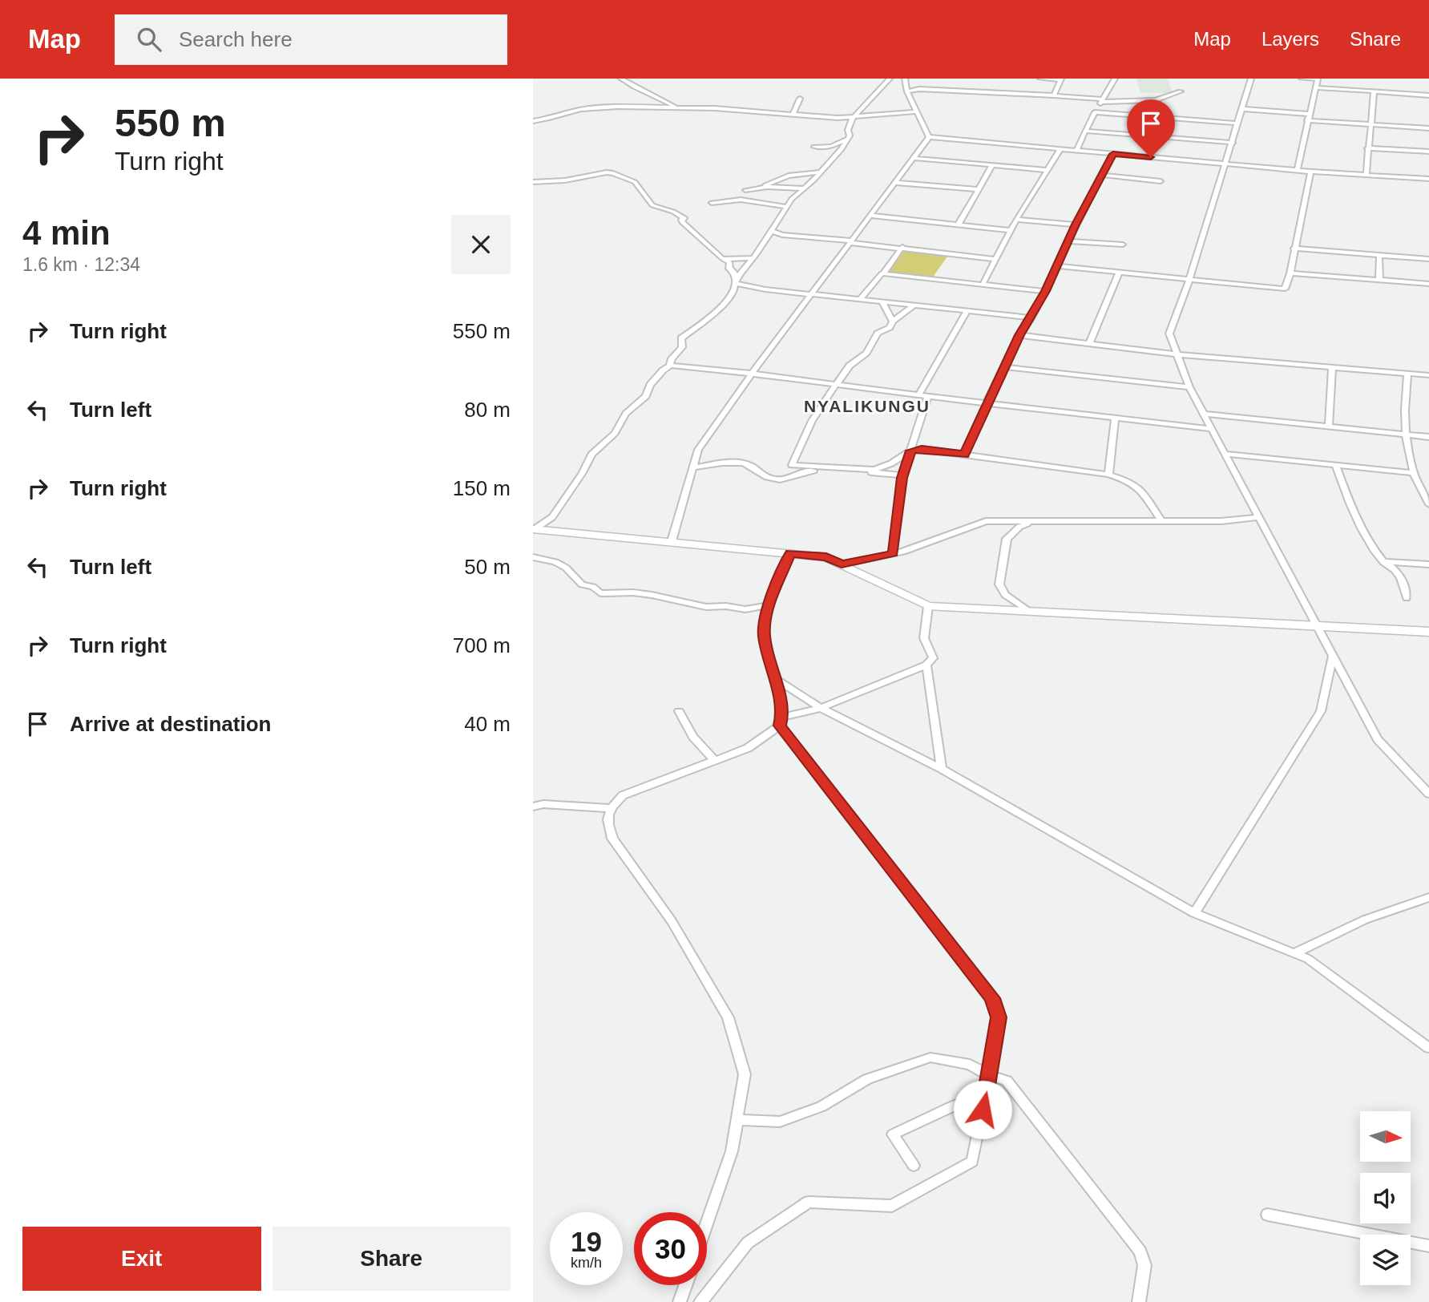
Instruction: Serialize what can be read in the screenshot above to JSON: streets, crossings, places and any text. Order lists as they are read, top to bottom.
{
  "districts": ["NYALIKUNGU"],
  "north": "right",
  "page": {
    "header": "Map",
    "search": "Search here",
    "nav": ["Map", "Layers", "Share"],
    "turn": ["550 m", "Turn right"],
    "heading": ["4 min", "1.6 km · 12:34"],
    "list": [
      {
        "name": "Turn right",
        "value": "550 m"
      },
      {
        "name": "Turn left",
        "value": "80 m"
      },
      {
        "name": "Turn right",
        "value": "150 m"
      },
      {
        "name": "Turn left",
        "value": "50 m"
      },
      {
        "name": "Turn right",
        "value": "700 m"
      },
      {
        "name": "Arrive at destination",
        "value": "40 m"
      }
    ],
    "speed": "19 km/h",
    "limit": "30",
    "buttons": ["Exit", "Share"]
  }
}
